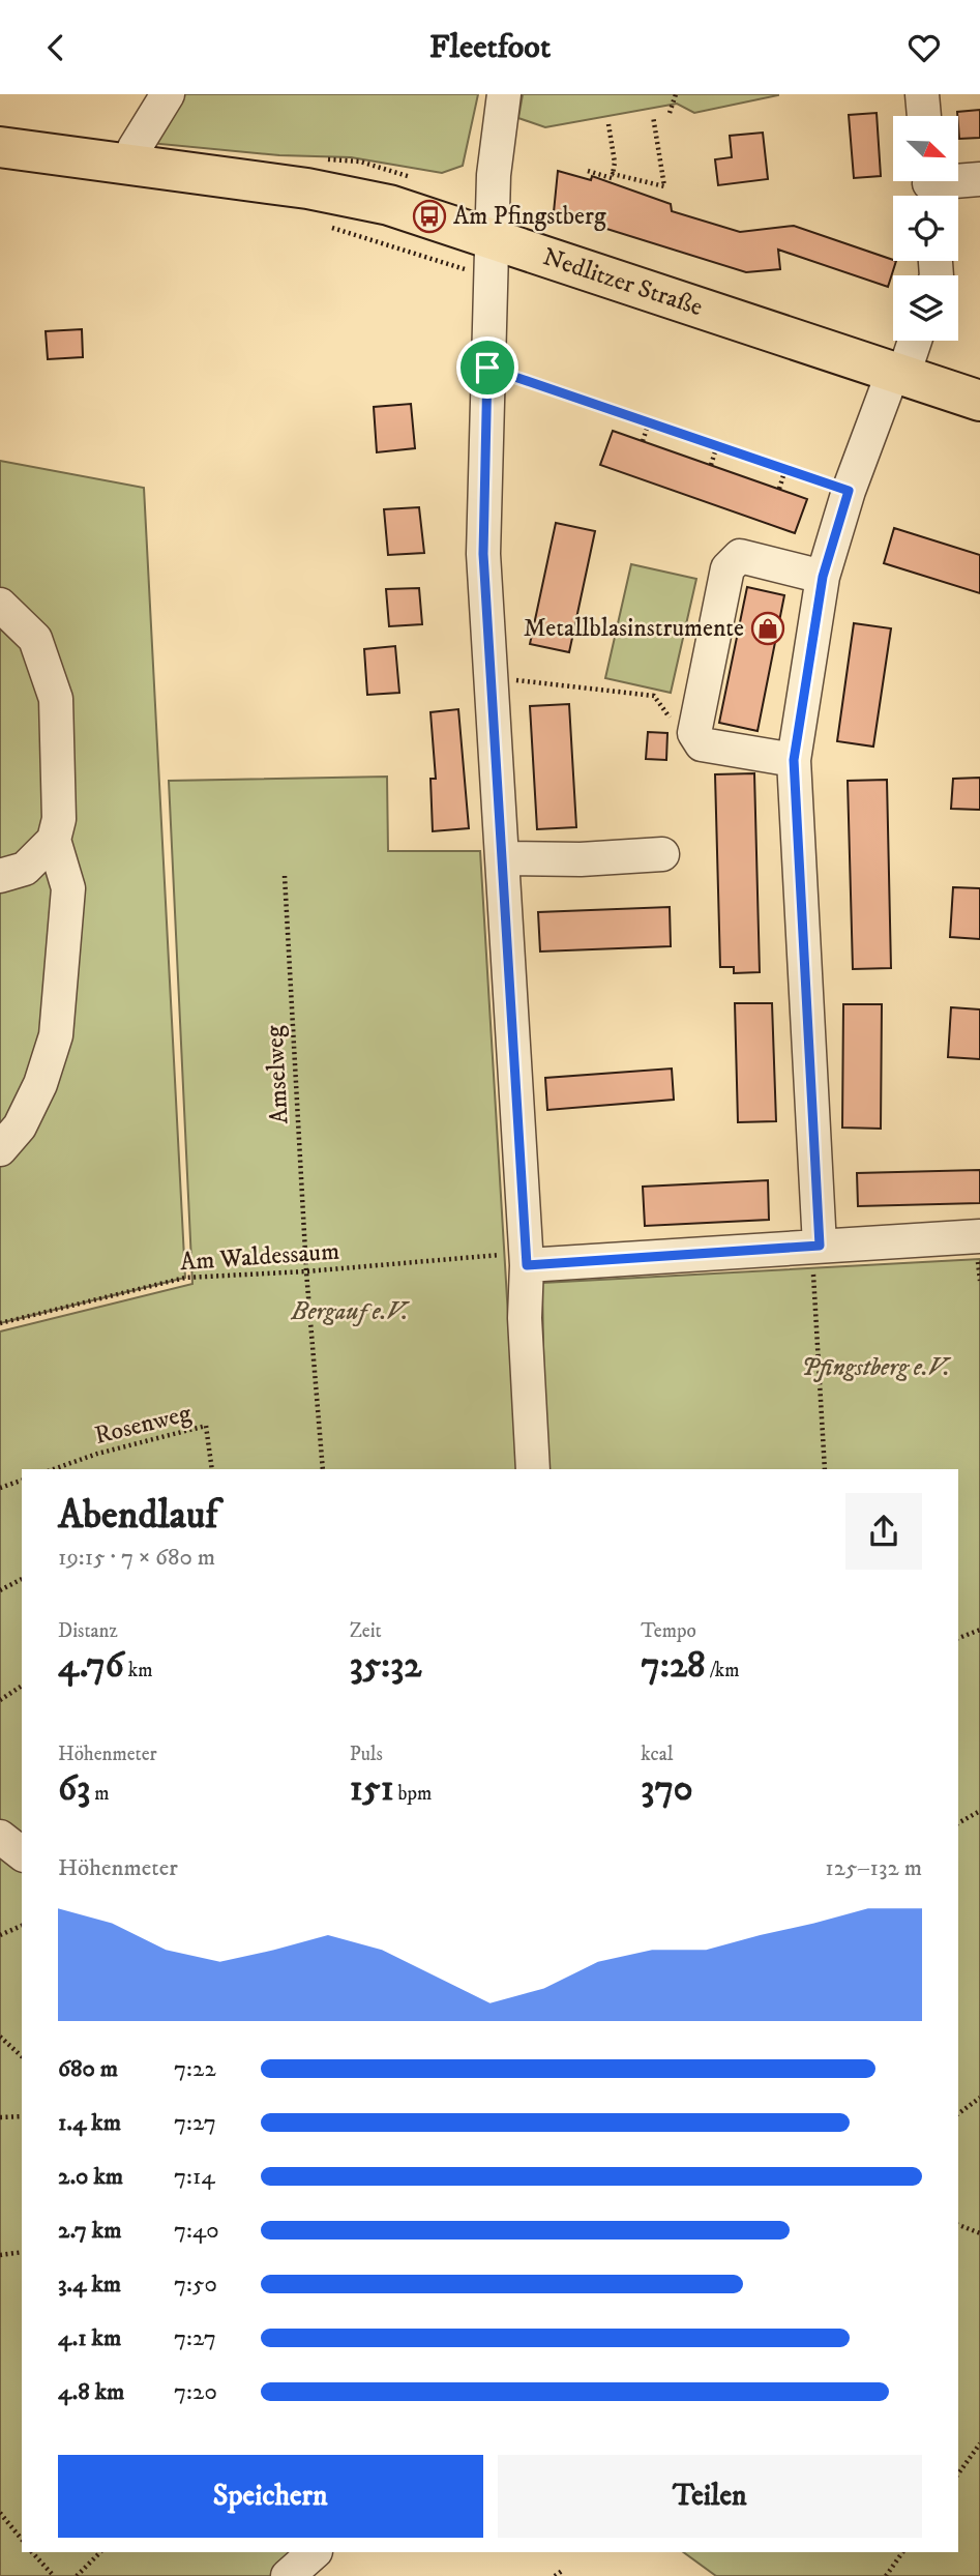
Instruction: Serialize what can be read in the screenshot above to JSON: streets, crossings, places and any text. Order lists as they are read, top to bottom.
{
  "streets": {
    "main road": ["Nedlitzer Straße"],
    "path": ["Amselweg", "Am Waldessaum", "Rosenweg"]
  },
  "crossings": [
    ["Amselweg", "Am Waldessaum"]
  ],
  "parks": ["Bergauf e.V.", "Pfingstberg e.V."],
  "places": {
    "bus stop": ["Am Pfingstberg"],
    "shop": ["Metallblasinstrumente"]
  },
  "north": "bottom right",
  "page": {
    "header": "Fleetfoot",
    "heading": ["Abendlauf", "19:15 · 7 × 680 m"],
    "stats": [
      ["Distanz", "4.76 km"],
      ["Zeit", "35:32"],
      ["Tempo", "7:28 /km"],
      ["Höhenmeter", "63 m"],
      ["Puls", "151 bpm"],
      ["kcal", "370"]
    ],
    "chart": ["Höhenmeter", "125–132 m"],
    "list": [
      {
        "name": "680 m",
        "note": "7:22"
      },
      {
        "name": "1.4 km",
        "note": "7:27"
      },
      {
        "name": "2.0 km",
        "note": "7:14"
      },
      {
        "name": "2.7 km",
        "note": "7:40"
      },
      {
        "name": "3.4 km",
        "note": "7:50"
      },
      {
        "name": "4.1 km",
        "note": "7:27"
      },
      {
        "name": "4.8 km",
        "note": "7:20"
      }
    ],
    "buttons": ["Speichern", "Teilen"]
  }
}
